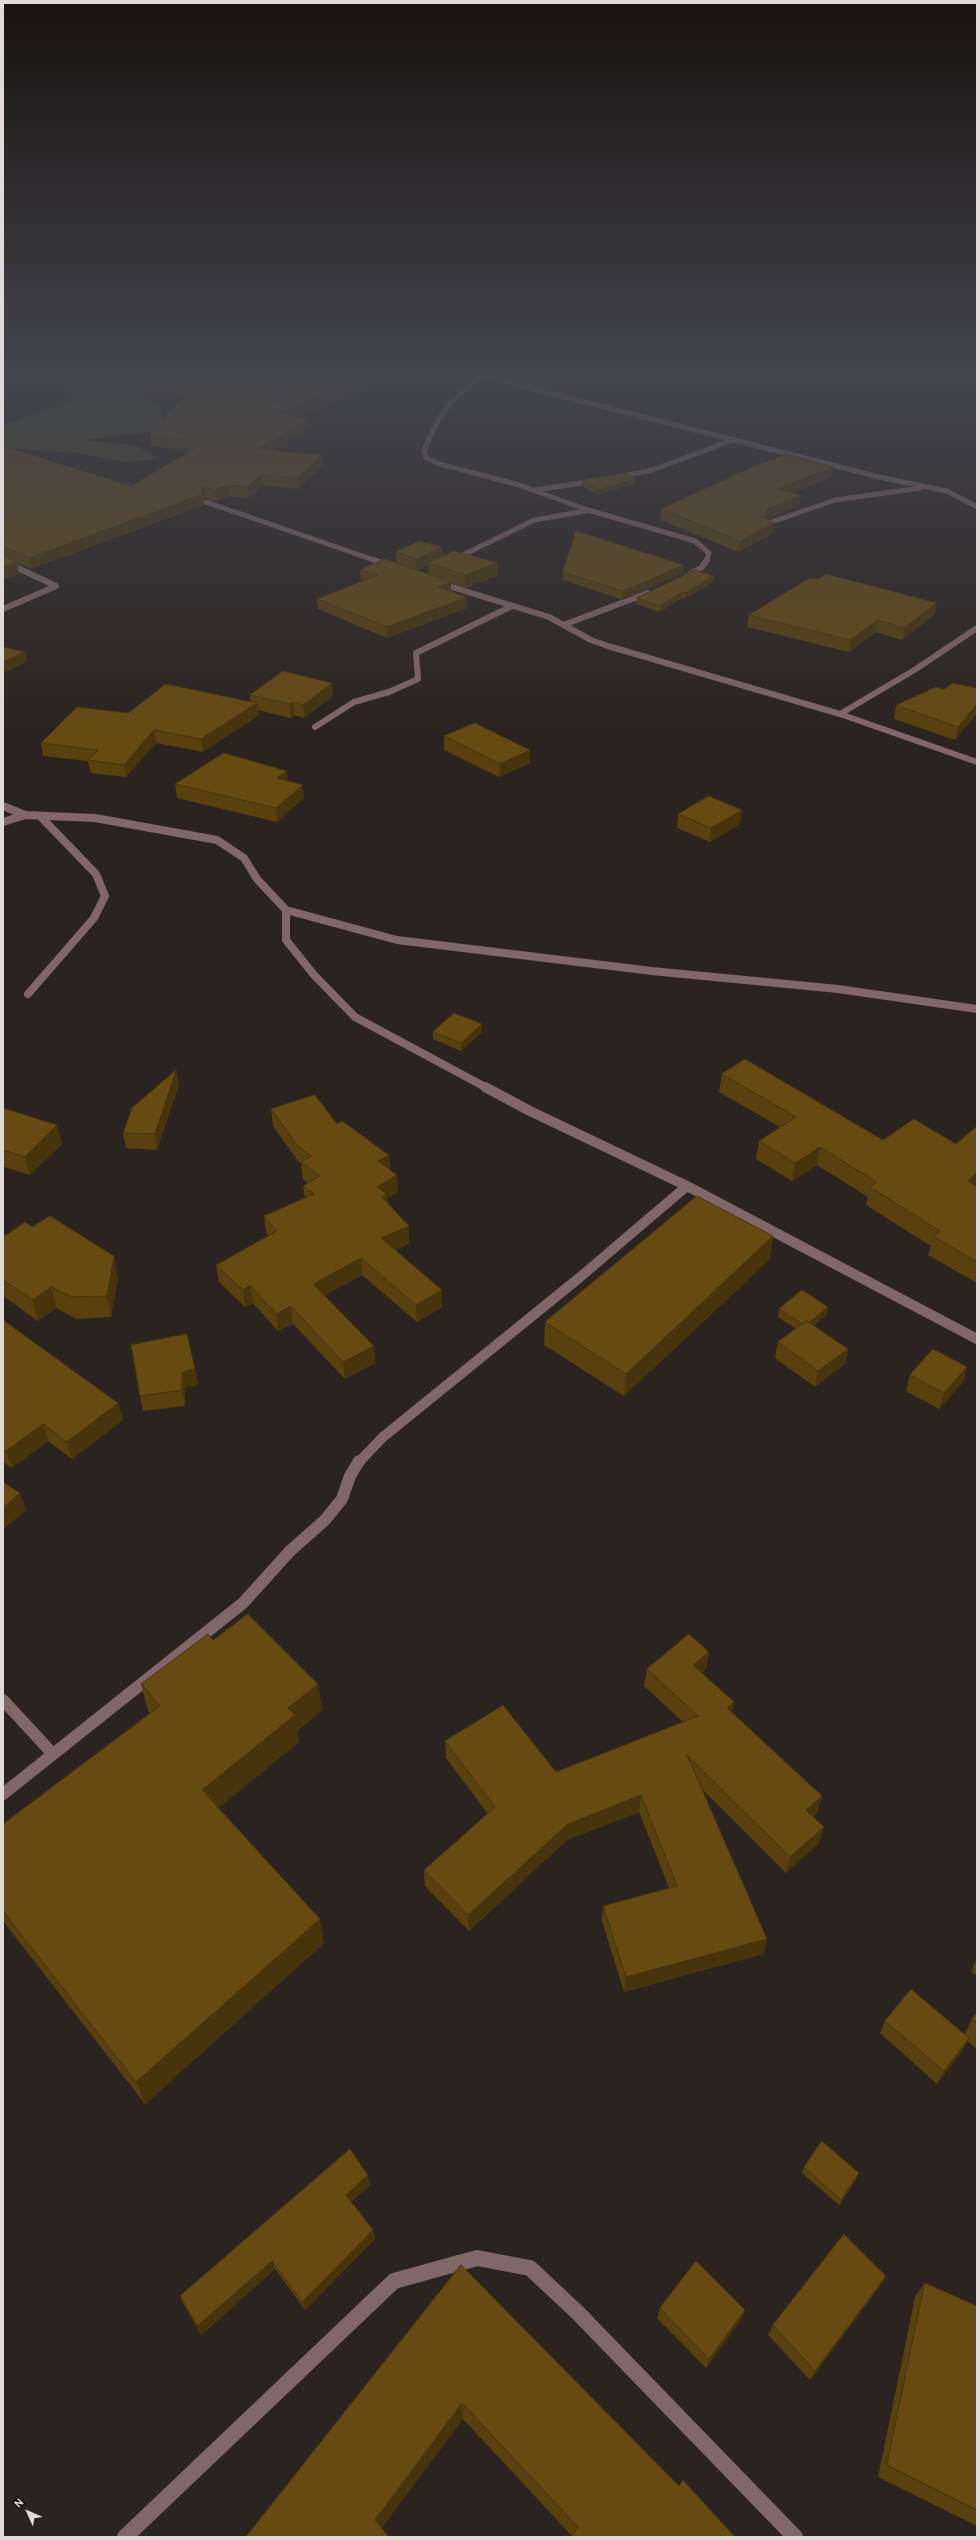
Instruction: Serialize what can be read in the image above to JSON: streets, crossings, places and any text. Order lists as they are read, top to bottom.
{
  "north": "top left"
}
